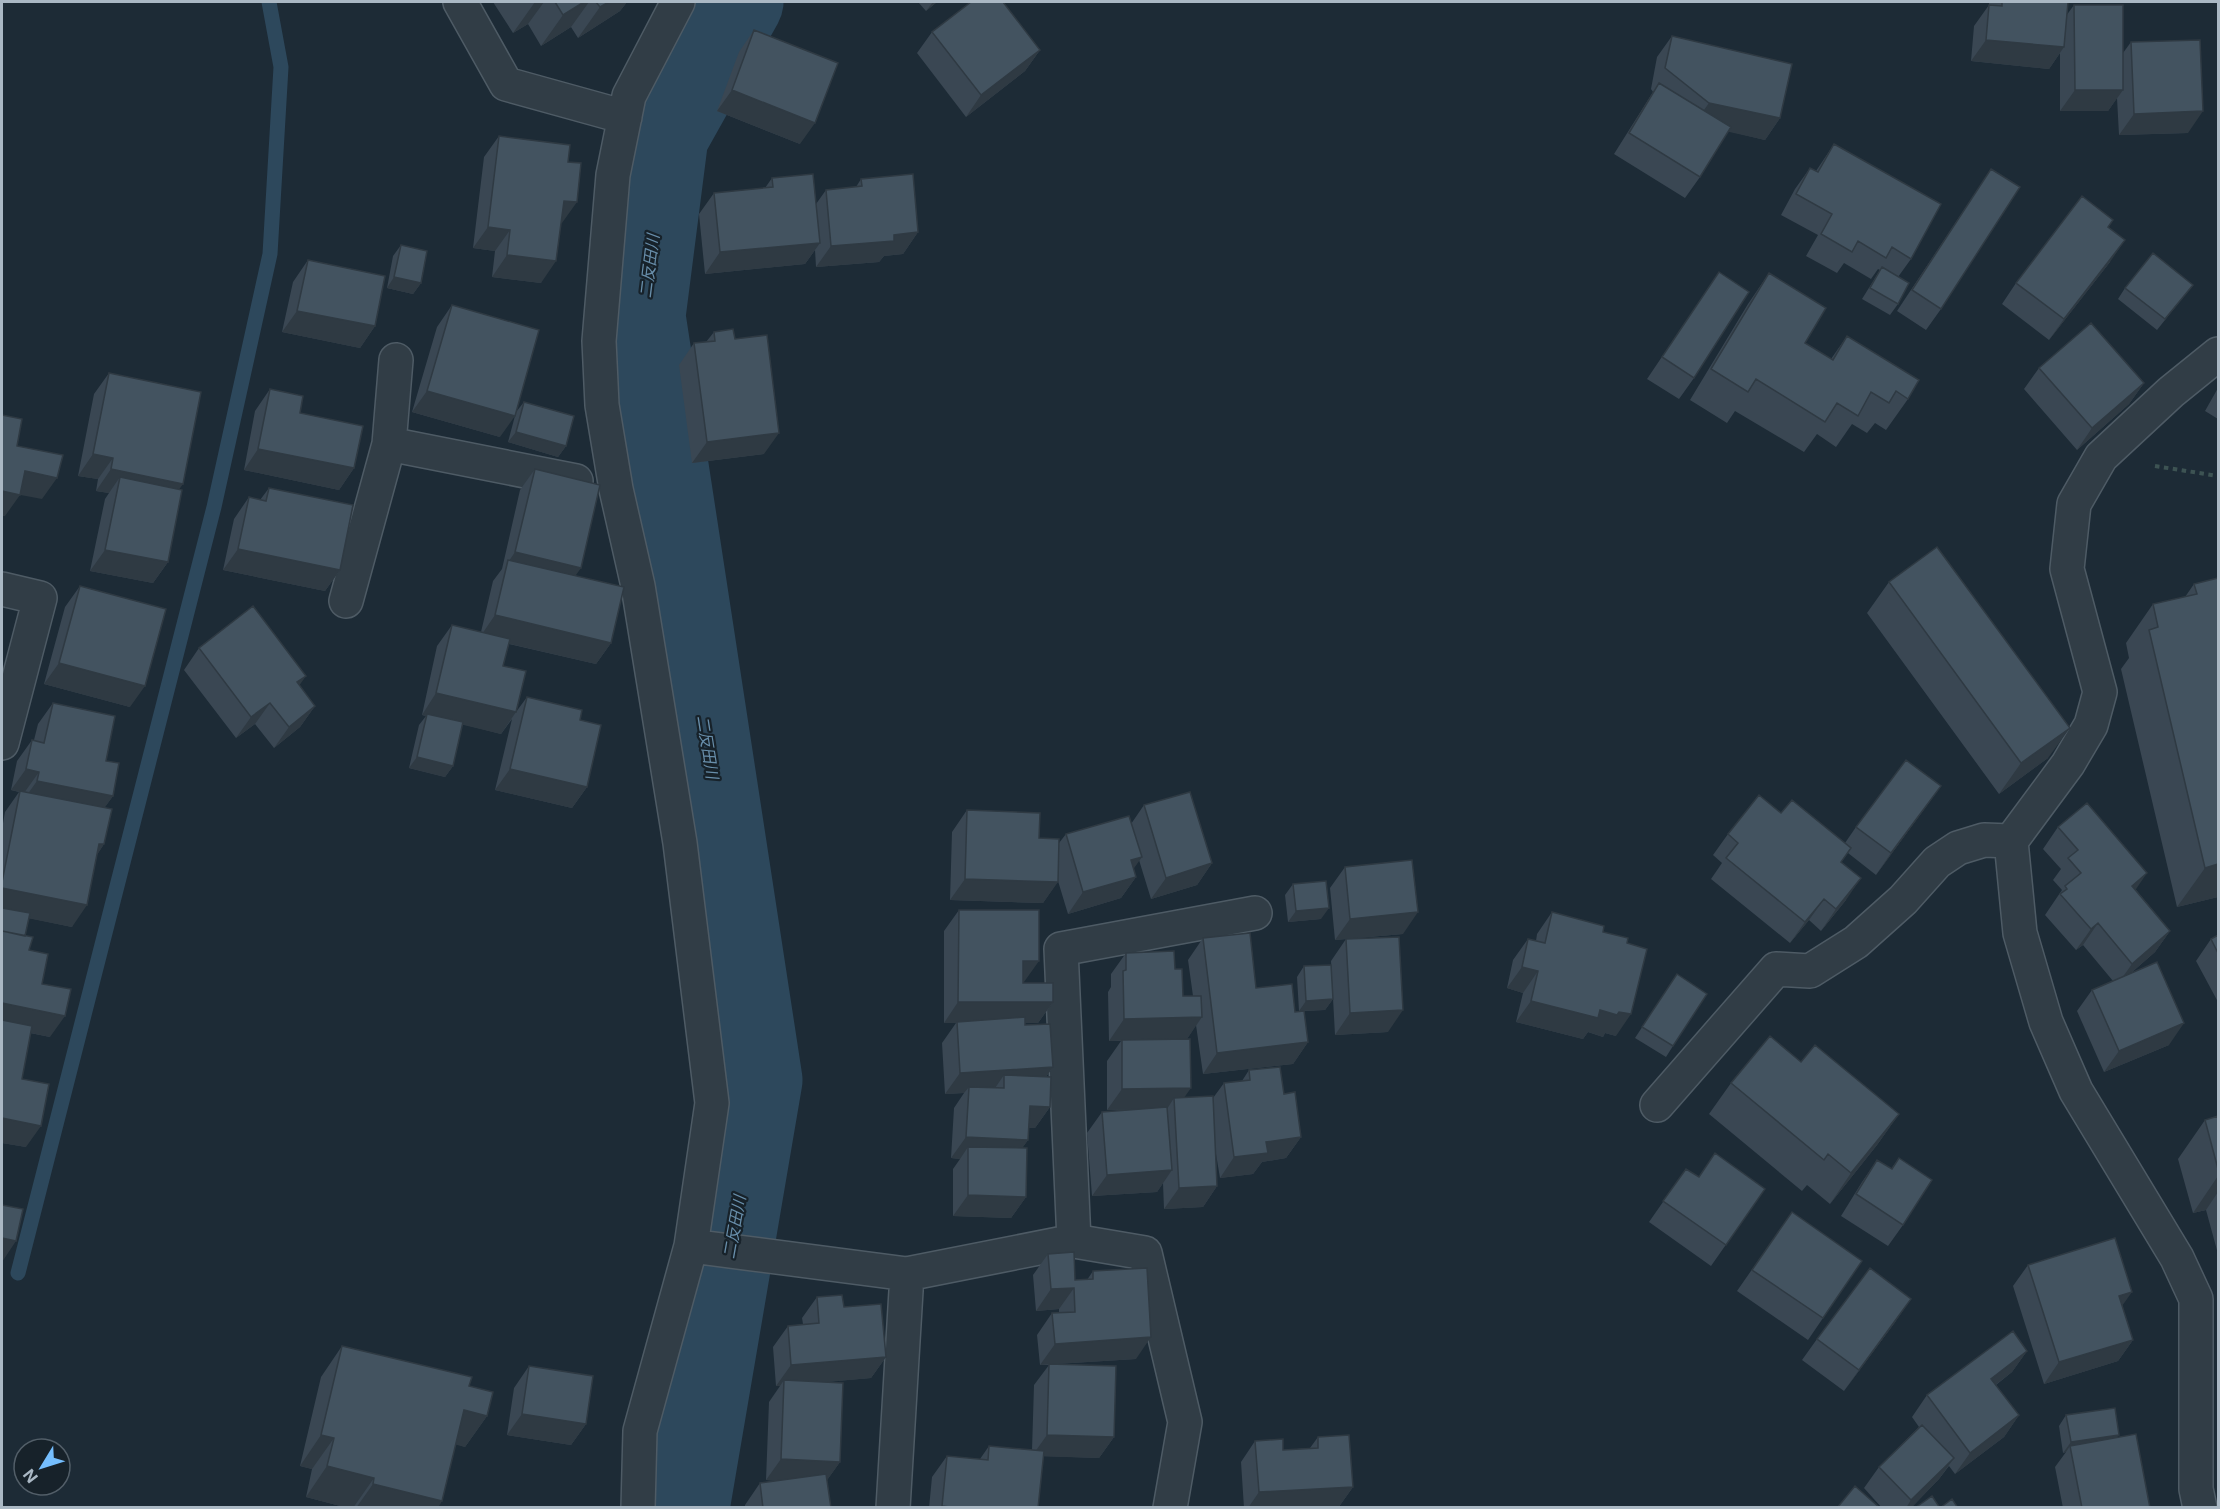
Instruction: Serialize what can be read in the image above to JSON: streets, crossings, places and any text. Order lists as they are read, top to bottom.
{
  "water": ["二反田川"],
  "north": "bottom left"
}
